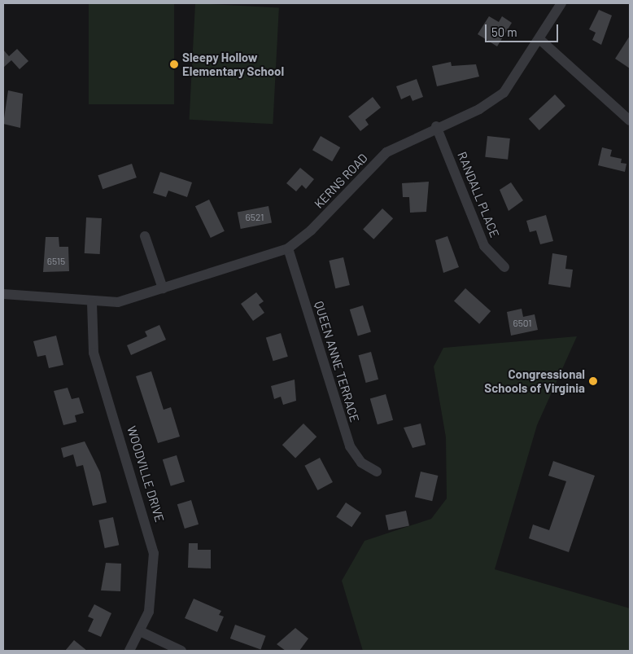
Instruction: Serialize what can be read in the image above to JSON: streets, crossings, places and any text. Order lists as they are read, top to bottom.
{
  "streets": {
    "street": [
      "KERNS ROAD",
      "RANDALL PLACE",
      "QUEEN ANNE TERRACE",
      "WOODVILLE DRIVE"
    ]
  },
  "crossings": [
    ["KERNS ROAD", "RANDALL PLACE"],
    ["KERNS ROAD", "QUEEN ANNE TERRACE"],
    ["KERNS ROAD", "WOODVILLE DRIVE"]
  ],
  "places": ["Sleepy Hollow Elementary School", "Congressional Schools of Virginia"],
  "house_numbers": ["6521", "6515", "6501"],
  "scale_bar": "50 m"
}
